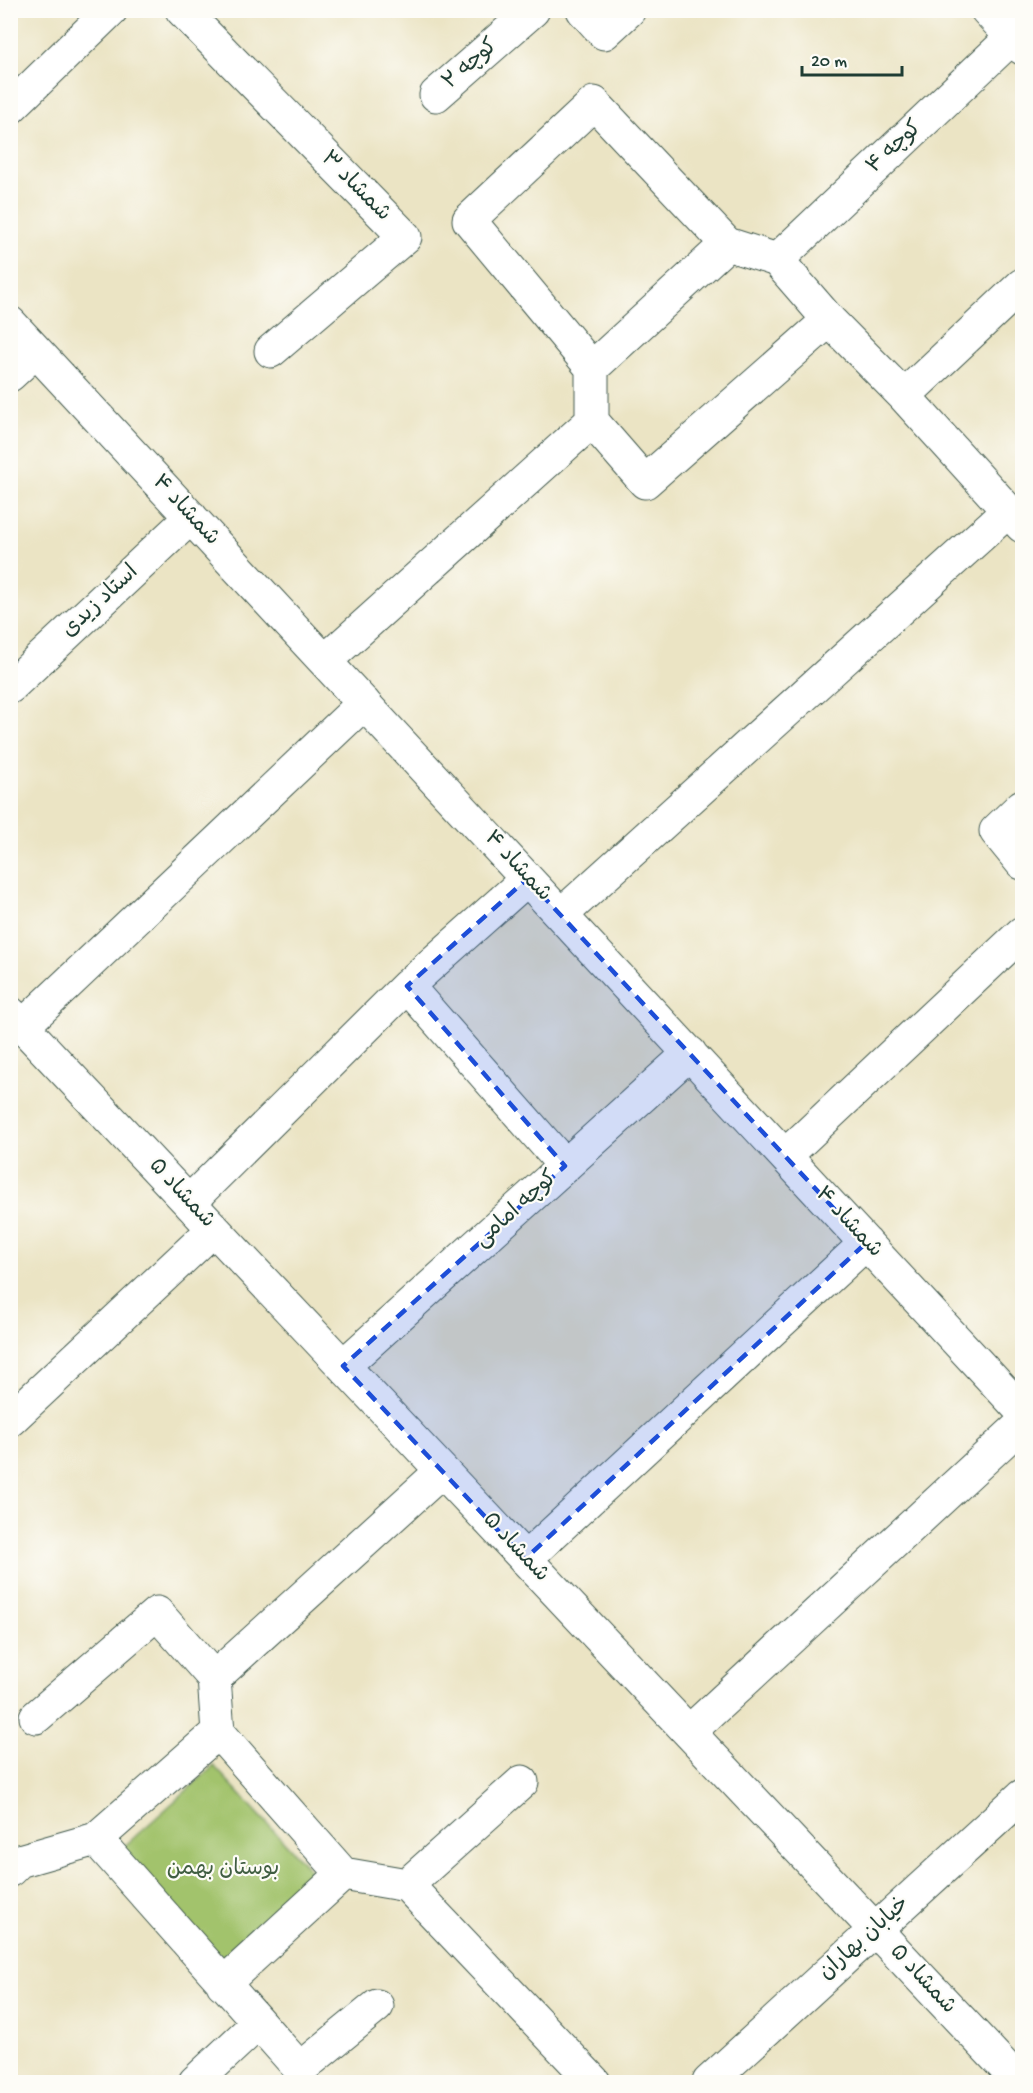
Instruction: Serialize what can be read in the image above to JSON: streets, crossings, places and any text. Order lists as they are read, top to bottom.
{
  "streets": {
    "street": [
      "کوچه ۲",
      "کوچه ۴",
      "شمشاد ۳",
      "شمشاد ۴",
      "استاد زیدی",
      "شمشاد ۵",
      "کوچه امامی",
      "خیابان بهاران"
    ]
  },
  "crossings": [
    ["شمشاد ۴", "استاد زیدی"],
    ["شمشاد ۴", "کوچه امامی"],
    ["شمشاد ۵", "کوچه امامی"],
    ["شمشاد ۵", "خیابان بهاران"]
  ],
  "parks": ["بوستان بهمن"],
  "scale_bar": "20 m"
}
